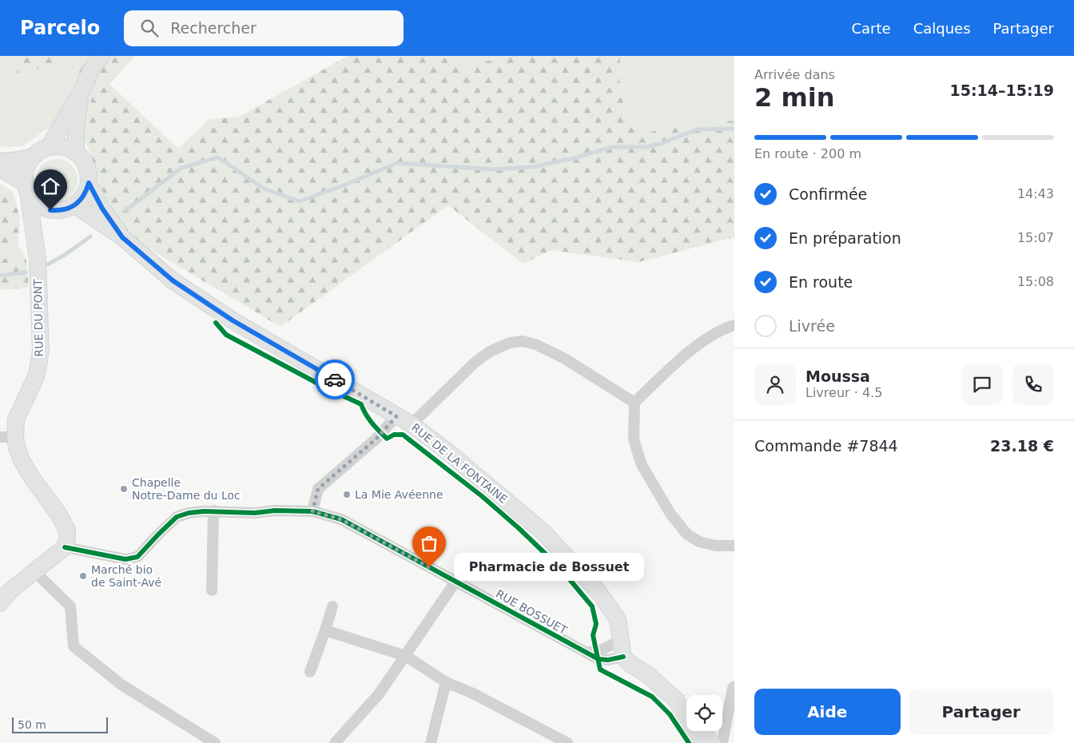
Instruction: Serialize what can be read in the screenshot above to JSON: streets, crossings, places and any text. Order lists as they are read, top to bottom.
{
  "streets": {
    "main road": ["RUE DU PONT", "RUE DE LA FONTAINE"],
    "street": ["RUE BOSSUET"]
  },
  "crossings": [
    ["RUE DU PONT", "RUE DE LA FONTAINE"],
    ["RUE DU PONT", "RUE BOSSUET"],
    ["RUE DE LA FONTAINE", "RUE BOSSUET"]
  ],
  "places": [
    "Chapelle Notre-Dame du Loc",
    "La Mie Avéenne",
    "Pharmacie de Bossuet",
    "Marché bio de Saint-Avé"
  ],
  "scale_bar": "50 m",
  "page": {
    "header": "Parcelo",
    "search": "Rechercher",
    "nav": ["Carte", "Calques", "Partager"],
    "heading": ["2 min", "Arrivée dans", "15:14–15:19"],
    "panel": [
      "Moussa",
      "Livreur · 4.5",
      "Commande #7844",
      "23.18 €"
    ],
    "bar": "En route · 200 m",
    "list": [
      ["Confirmée", "14:43"],
      ["En préparation", "15:07"],
      ["En route", "15:08"],
      "Livrée"
    ],
    "bubble": "Pharmacie de Bossuet",
    "buttons": ["Aide", "Partager"],
    "scale": "50 m"
  }
}
